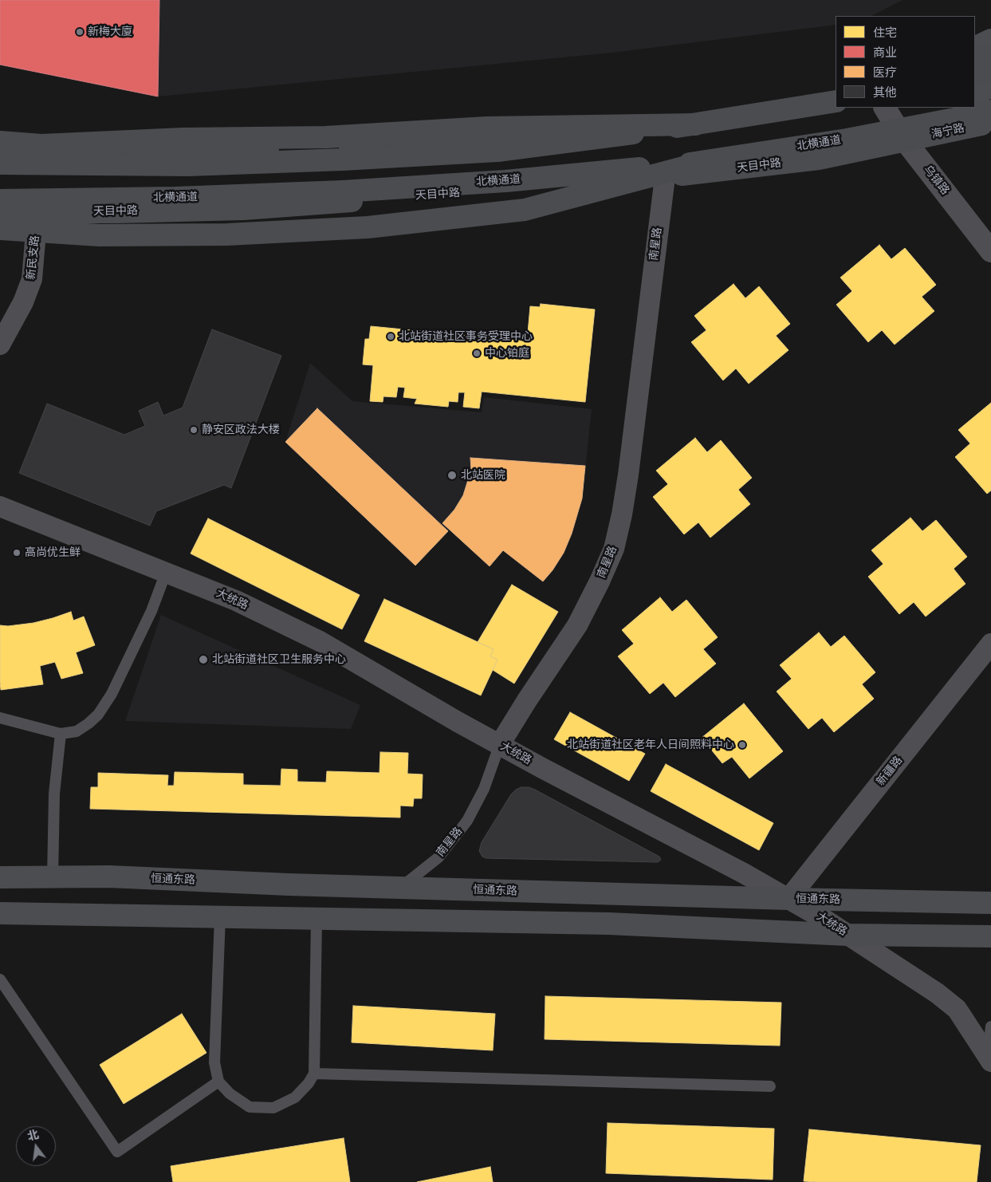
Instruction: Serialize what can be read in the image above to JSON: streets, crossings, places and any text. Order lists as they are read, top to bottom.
{
  "streets": {
    "main road": [
      "海宁路",
      "北横通道",
      "天目中路",
      "恒通东路"
    ],
    "street": [
      "乌镇路",
      "南星路",
      "新民支路",
      "大统路",
      "新疆路"
    ]
  },
  "crossings": [
    ["海宁路", "天目中路"],
    ["海宁路", "乌镇路"],
    ["天目中路", "乌镇路"],
    ["天目中路", "南星路"],
    ["天目中路", "新民支路"],
    ["南星路", "大统路"],
    ["南星路", "恒通东路"],
    ["大统路", "新疆路"],
    ["大统路", "恒通东路"],
    ["新疆路", "恒通东路"]
  ],
  "places": [
    "新梅大廈",
    "北站街道社区事务受理中心",
    "中心铂庭",
    "静安区政法大楼",
    "北站医院",
    "高尚优生鲜",
    "北站街道社区卫生服务中心",
    "北站街道社区老年人日间照料中心"
  ],
  "legend": [
    "住宅",
    "商业",
    "医疗",
    "其他"
  ],
  "north": "top"
}
